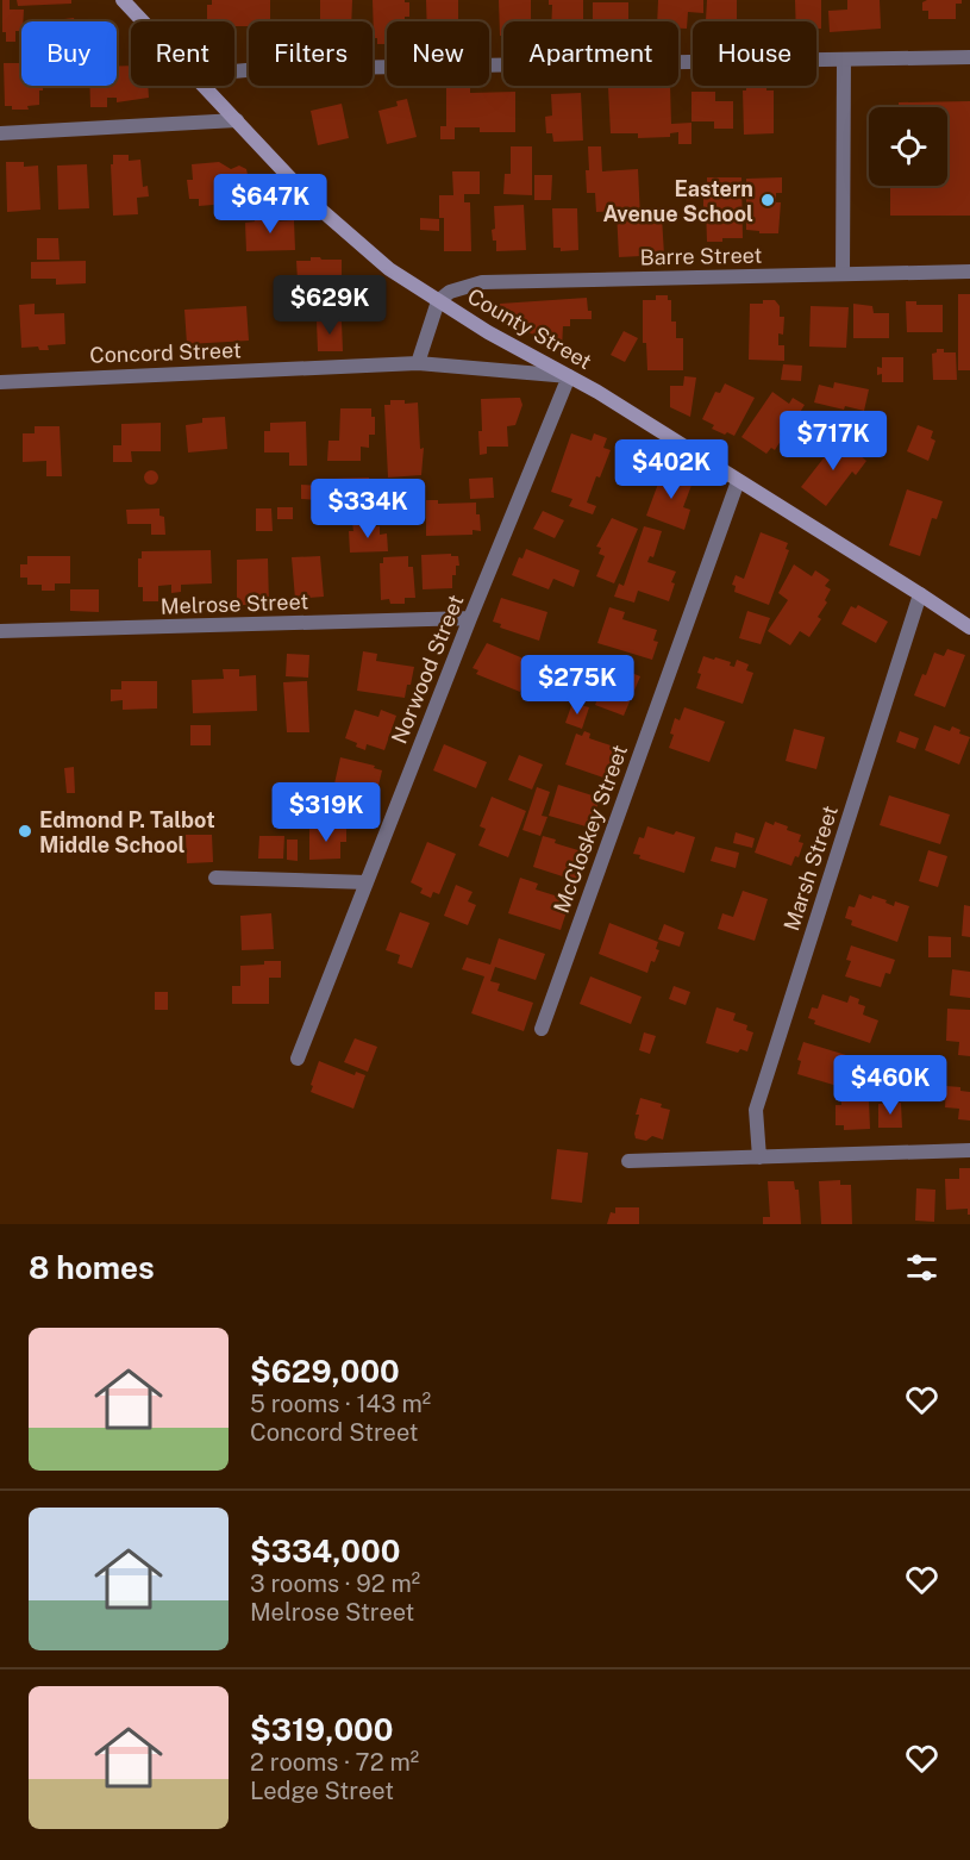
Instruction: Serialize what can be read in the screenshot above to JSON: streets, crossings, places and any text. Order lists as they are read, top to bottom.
{
  "streets": {
    "street": [
      "Barre Street",
      "County Street",
      "Concord Street",
      "Melrose Street",
      "Norwood Street",
      "McCloskey Street",
      "Marsh Street"
    ]
  },
  "crossings": [
    ["Barre Street", "County Street"],
    ["County Street", "Concord Street"],
    ["County Street", "Norwood Street"],
    ["County Street", "McCloskey Street"],
    ["County Street", "Marsh Street"],
    ["Concord Street", "Norwood Street"],
    ["Melrose Street", "Norwood Street"]
  ],
  "places": ["Eastern Avenue School", "Edmond P. Talbot Middle School"],
  "page": {
    "chip": [
      "Buy",
      "Rent",
      "Filters",
      "New",
      "Apartment",
      "House"
    ],
    "price": [
      "$647K",
      "$629K",
      "$717K",
      "$402K",
      "$334K",
      "$275K",
      "$319K",
      "$460K"
    ],
    "heading": "8 homes",
    "list": [
      {
        "name": "$629,000",
        "note": "5 rooms · 143 m² · Concord Street"
      },
      {
        "name": "$334,000",
        "note": "3 rooms · 92 m² · Melrose Street"
      },
      {
        "name": "$319,000",
        "note": "2 rooms · 72 m² · Ledge Street"
      }
    ]
  }
}
